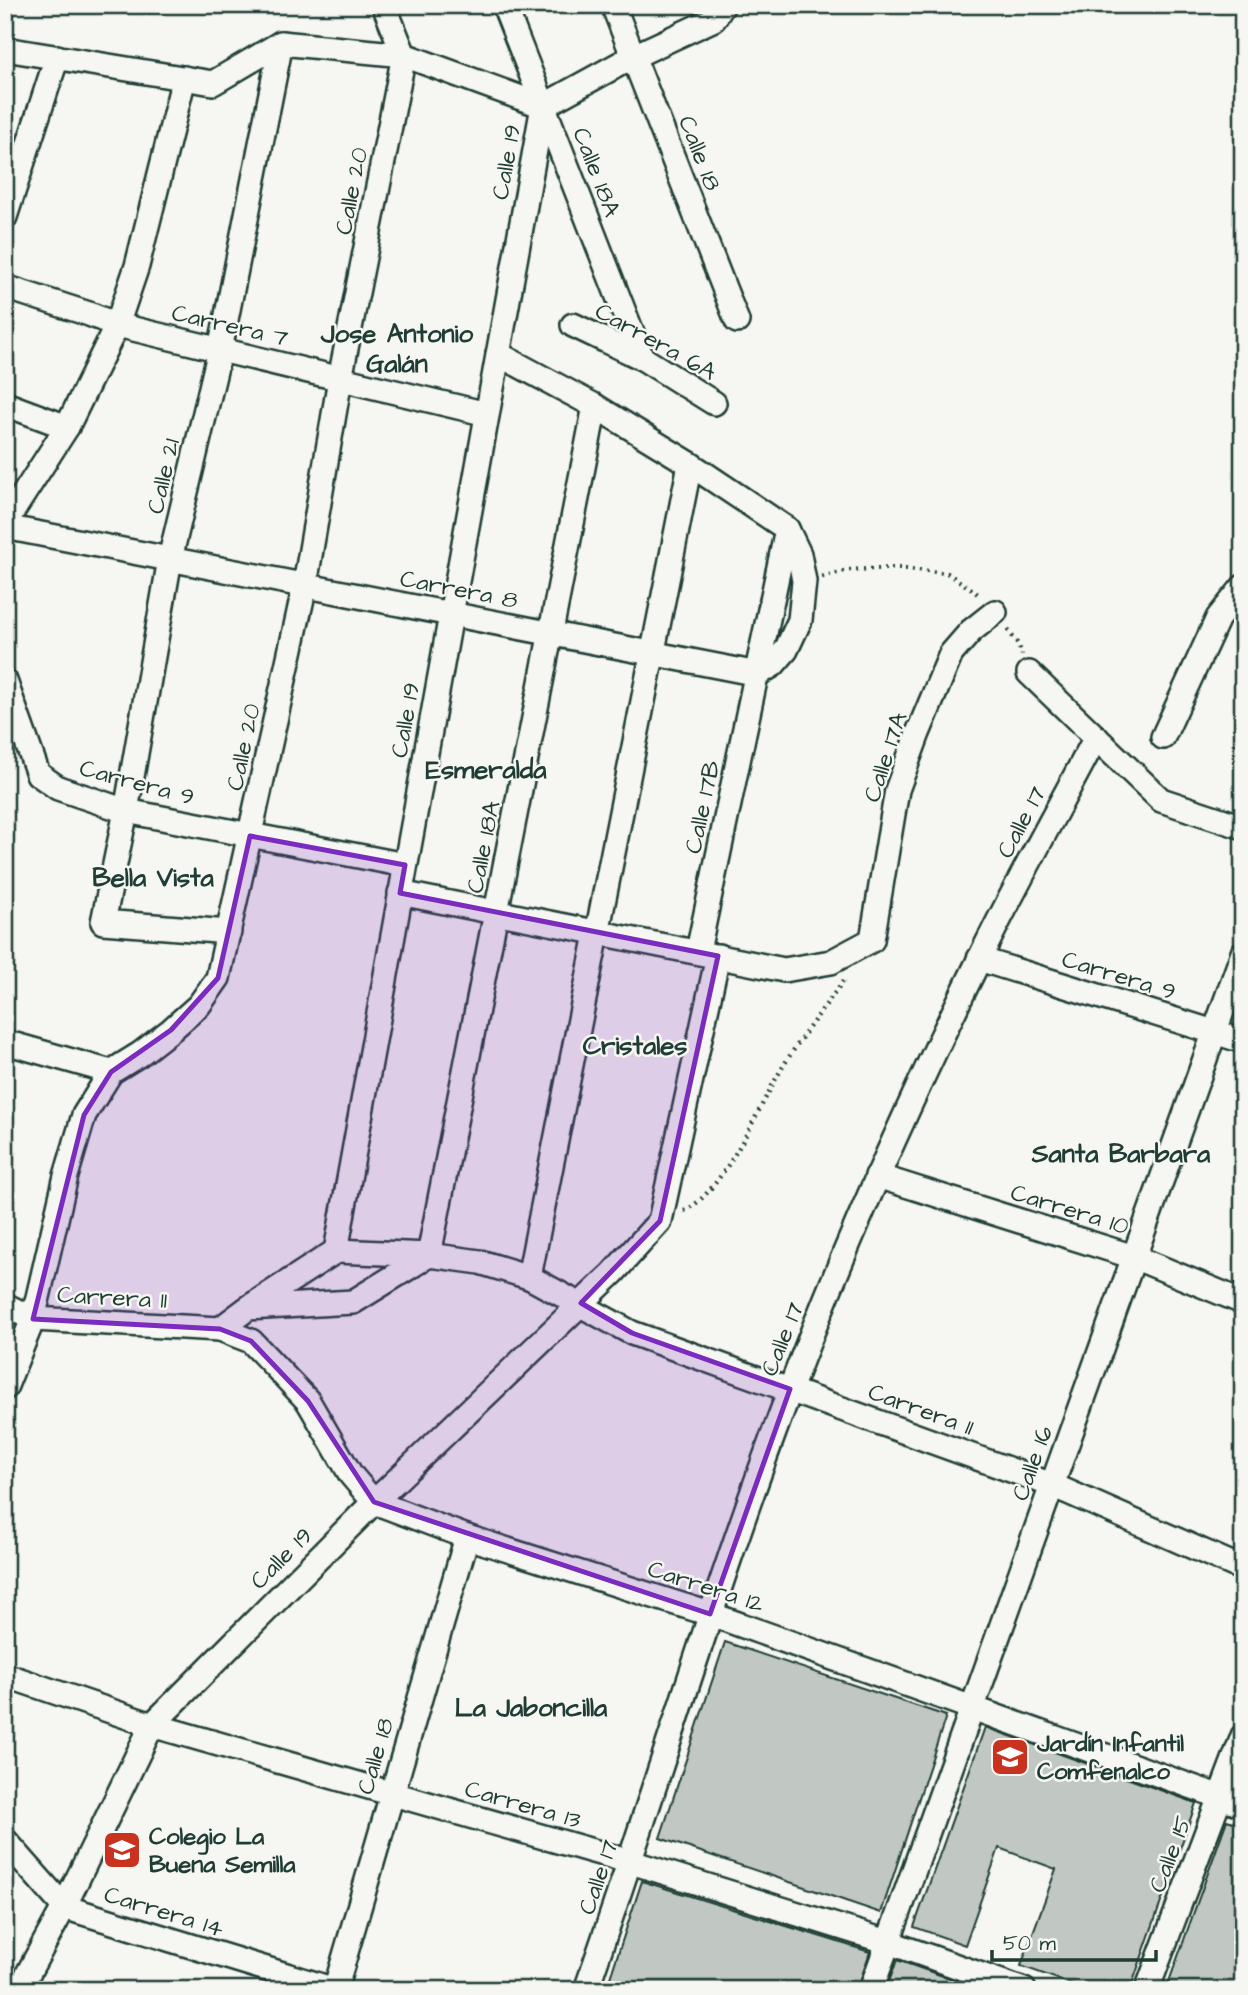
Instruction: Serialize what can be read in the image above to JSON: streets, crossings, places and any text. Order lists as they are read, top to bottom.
{
  "streets": {
    "street": [
      "Calle 18",
      "Calle 19",
      "Calle 18A",
      "Calle 20",
      "Carrera 7",
      "Carrera 6A",
      "Calle 21",
      "Carrera 8",
      "Calle 17A",
      "Carrera 9",
      "Calle 17B",
      "Calle 17",
      "Carrera 10",
      "Carrera 11",
      "Calle 16",
      "Carrera 12",
      "Carrera 13",
      "Calle 15",
      "Carrera 14"
    ]
  },
  "crossings": [
    ["Calle 18", "Carrera 12"],
    ["Calle 18", "Carrera 13"],
    ["Calle 18", "Carrera 14"],
    ["Calle 19", "Calle 18A"],
    ["Calle 19", "Carrera 7"],
    ["Calle 19", "Carrera 8"],
    ["Calle 19", "Carrera 9"],
    ["Calle 19", "Calle 17B"],
    ["Calle 19", "Carrera 11"],
    ["Calle 19", "Carrera 12"],
    ["Calle 19", "Carrera 13"],
    ["Calle 19", "Carrera 14"],
    ["Calle 18A", "Carrera 6A"],
    ["Calle 18A", "Carrera 8"],
    ["Calle 18A", "Carrera 11"],
    ["Calle 20", "Carrera 7"],
    ["Calle 20", "Calle 21"],
    ["Calle 20", "Carrera 8"],
    ["Calle 20", "Carrera 9"],
    ["Calle 20", "Carrera 11"],
    ["Carrera 7", "Calle 21"],
    ["Calle 21", "Carrera 8"],
    ["Calle 21", "Carrera 9"],
    ["Carrera 8", "Calle 17B"],
    ["Calle 17A", "Calle 17B"],
    ["Carrera 9", "Calle 17"],
    ["Carrera 9", "Calle 16"],
    ["Calle 17", "Carrera 10"],
    ["Calle 17", "Carrera 11"],
    ["Calle 17", "Carrera 12"],
    ["Calle 17", "Carrera 13"],
    ["Carrera 10", "Calle 16"],
    ["Carrera 11", "Calle 16"],
    ["Calle 16", "Carrera 12"],
    ["Calle 16", "Carrera 13"],
    ["Carrera 12", "Calle 15"]
  ],
  "districts": [
    "Jose Antonio Galán",
    "Esmeralda",
    "Bella Vista",
    "Cristales",
    "Santa Barbara",
    "La Jaboncilla"
  ],
  "places": {
    "school or university": ["Jardín Infantil Comfenalco", "Colegio La Buena Semilla"]
  },
  "scale_bar": "50 m"
}
